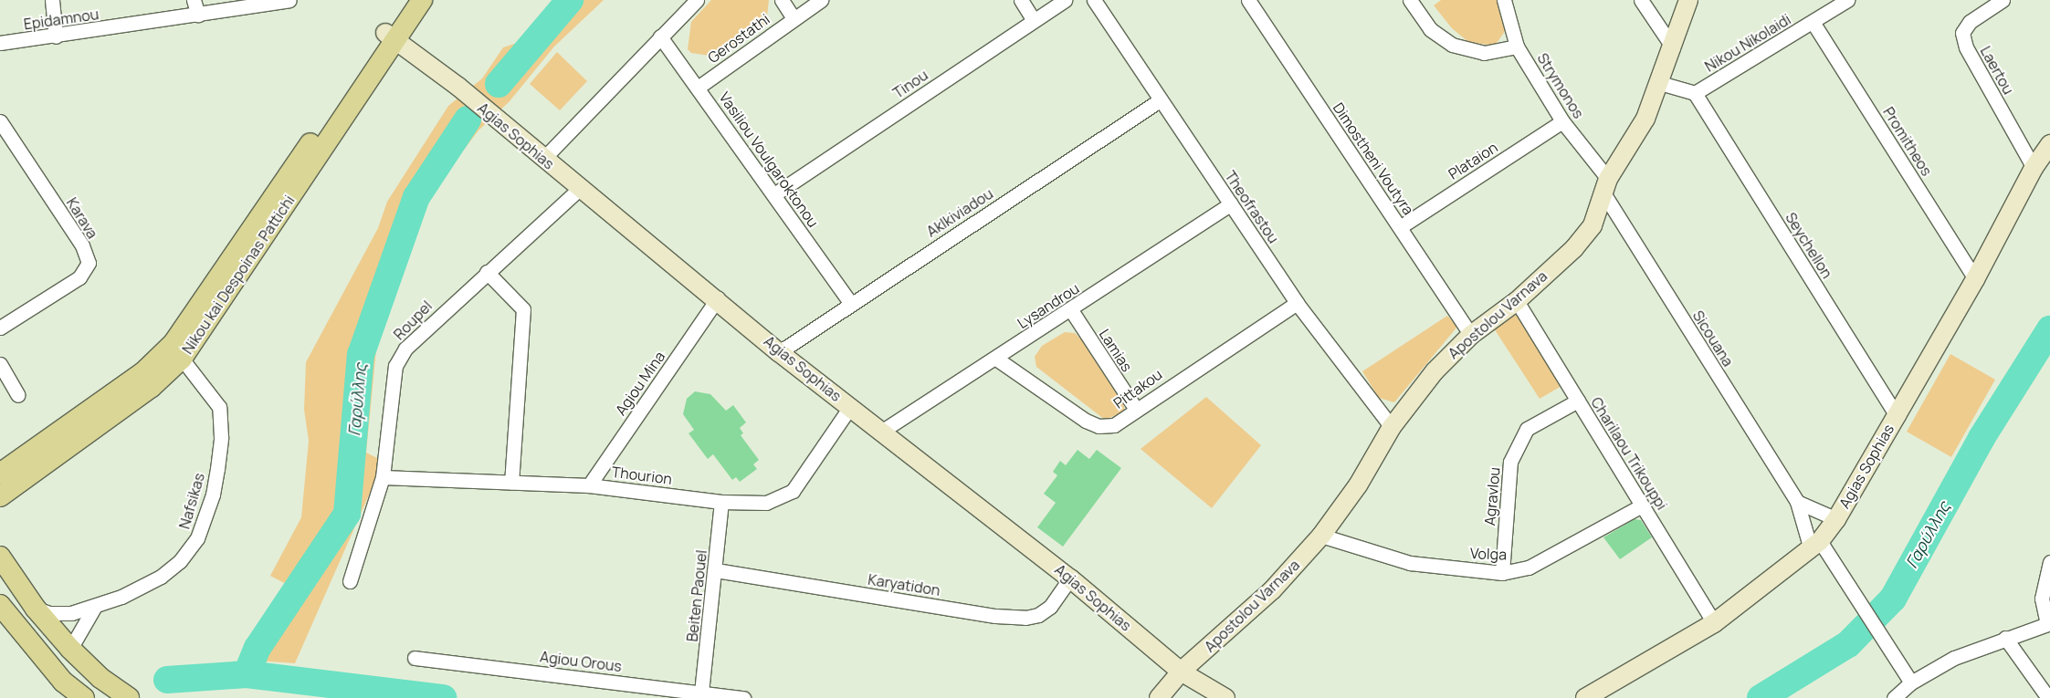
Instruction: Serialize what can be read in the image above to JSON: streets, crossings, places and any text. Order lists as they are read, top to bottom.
{
  "streets": {
    "main road": ["Nikou kai Despoinas Pattichi"],
    "street": [
      "Epidamnou",
      "Gerostathi",
      "Nikou Nikolaidi",
      "Laertou",
      "Tinou",
      "Strymonos",
      "Agias Sophias",
      "Promitheos",
      "Dimostheni Voutyra",
      "Vasiliou Voulgaroktonou",
      "Plataion",
      "Theofrastou",
      "Aklkiviadou",
      "Karava",
      "Seychellon",
      "Lysandrou",
      "Apostolou Varnava",
      "Roupel",
      "Sicouana",
      "Lamias",
      "Agiou Mina",
      "Pittakou",
      "Charilaou Trikouppi",
      "Thourion",
      "Agravlou",
      "Nafsikas",
      "Volga",
      "Karyatidon",
      "Beiten Paouel",
      "Agiou Orous"
    ]
  },
  "crossings": [
    ["Gerostathi", "Vasiliou Voulgaroktonou"],
    ["Nikou Nikolaidi", "Promitheos"],
    ["Nikou Nikolaidi", "Seychellon"],
    ["Laertou", "Agias Sophias"],
    ["Tinou", "Vasiliou Voulgaroktonou"],
    ["Strymonos", "Plataion"],
    ["Strymonos", "Apostolou Varnava"],
    ["Strymonos", "Sicouana"],
    ["Agias Sophias", "Promitheos"],
    ["Agias Sophias", "Aklkiviadou"],
    ["Agias Sophias", "Seychellon"],
    ["Agias Sophias", "Nikou kai Despoinas Pattichi"],
    ["Agias Sophias", "Lysandrou"],
    ["Agias Sophias", "Apostolou Varnava"],
    ["Agias Sophias", "Roupel"],
    ["Agias Sophias", "Sicouana"],
    ["Agias Sophias", "Agiou Mina"],
    ["Agias Sophias", "Charilaou Trikouppi"],
    ["Agias Sophias", "Thourion"],
    ["Agias Sophias", "Karyatidon"],
    ["Dimostheni Voutyra", "Plataion"],
    ["Dimostheni Voutyra", "Apostolou Varnava"],
    ["Vasiliou Voulgaroktonou", "Aklkiviadou"],
    ["Theofrastou", "Aklkiviadou"],
    ["Theofrastou", "Lysandrou"],
    ["Theofrastou", "Apostolou Varnava"],
    ["Theofrastou", "Pittakou"],
    ["Nikou kai Despoinas Pattichi", "Nafsikas"],
    ["Lysandrou", "Lamias"],
    ["Lysandrou", "Pittakou"],
    ["Apostolou Varnava", "Sicouana"],
    ["Apostolou Varnava", "Charilaou Trikouppi"],
    ["Apostolou Varnava", "Volga"],
    ["Roupel", "Thourion"],
    ["Lamias", "Pittakou"],
    ["Agiou Mina", "Thourion"],
    ["Charilaou Trikouppi", "Agravlou"],
    ["Charilaou Trikouppi", "Volga"],
    ["Thourion", "Beiten Paouel"],
    ["Agravlou", "Volga"],
    ["Karyatidon", "Beiten Paouel"],
    ["Beiten Paouel", "Agiou Orous"]
  ],
  "water": ["Γαρύλλης"]
}
